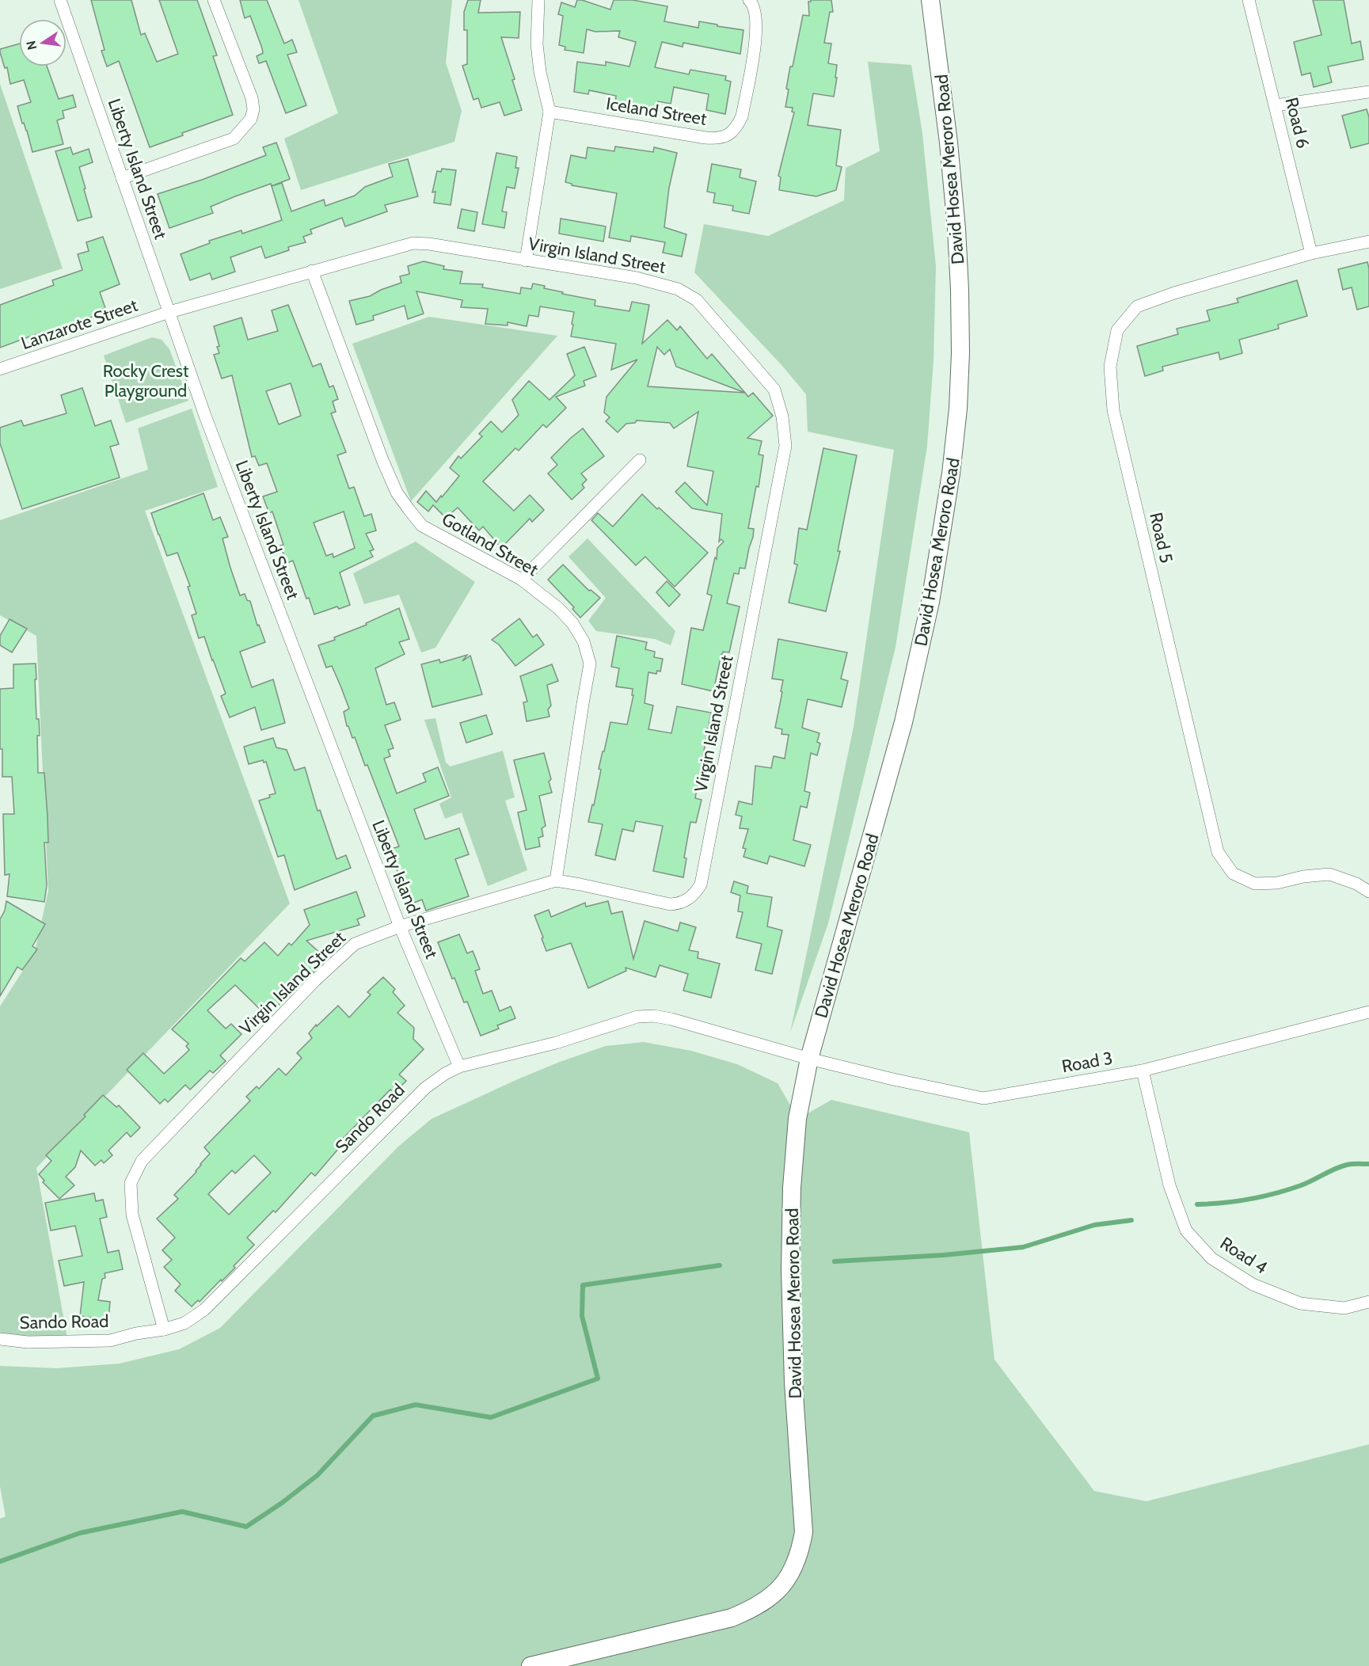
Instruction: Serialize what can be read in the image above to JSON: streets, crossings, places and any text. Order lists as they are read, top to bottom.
{
  "streets": {
    "main road": ["David Hosea Meroro Road"],
    "street": [
      "Iceland Street",
      "Road 6",
      "Liberty Island Street",
      "Virgin Island Street",
      "Lanzarote Street",
      "Road 5",
      "Gotland Street",
      "Road 3",
      "Sando Road",
      "Road 4"
    ]
  },
  "crossings": [
    ["Road 6", "Road 5"],
    ["Liberty Island Street", "Virgin Island Street"],
    ["Liberty Island Street", "Lanzarote Street"],
    ["Liberty Island Street", "Sando Road"],
    ["David Hosea Meroro Road", "Road 3"],
    ["David Hosea Meroro Road", "Sando Road"],
    ["Virgin Island Street", "Lanzarote Street"],
    ["Virgin Island Street", "Gotland Street"],
    ["Virgin Island Street", "Sando Road"],
    ["Road 3", "Sando Road"],
    ["Road 3", "Road 4"]
  ],
  "parks": ["Rocky Crest Playground"],
  "north": "left"
}
